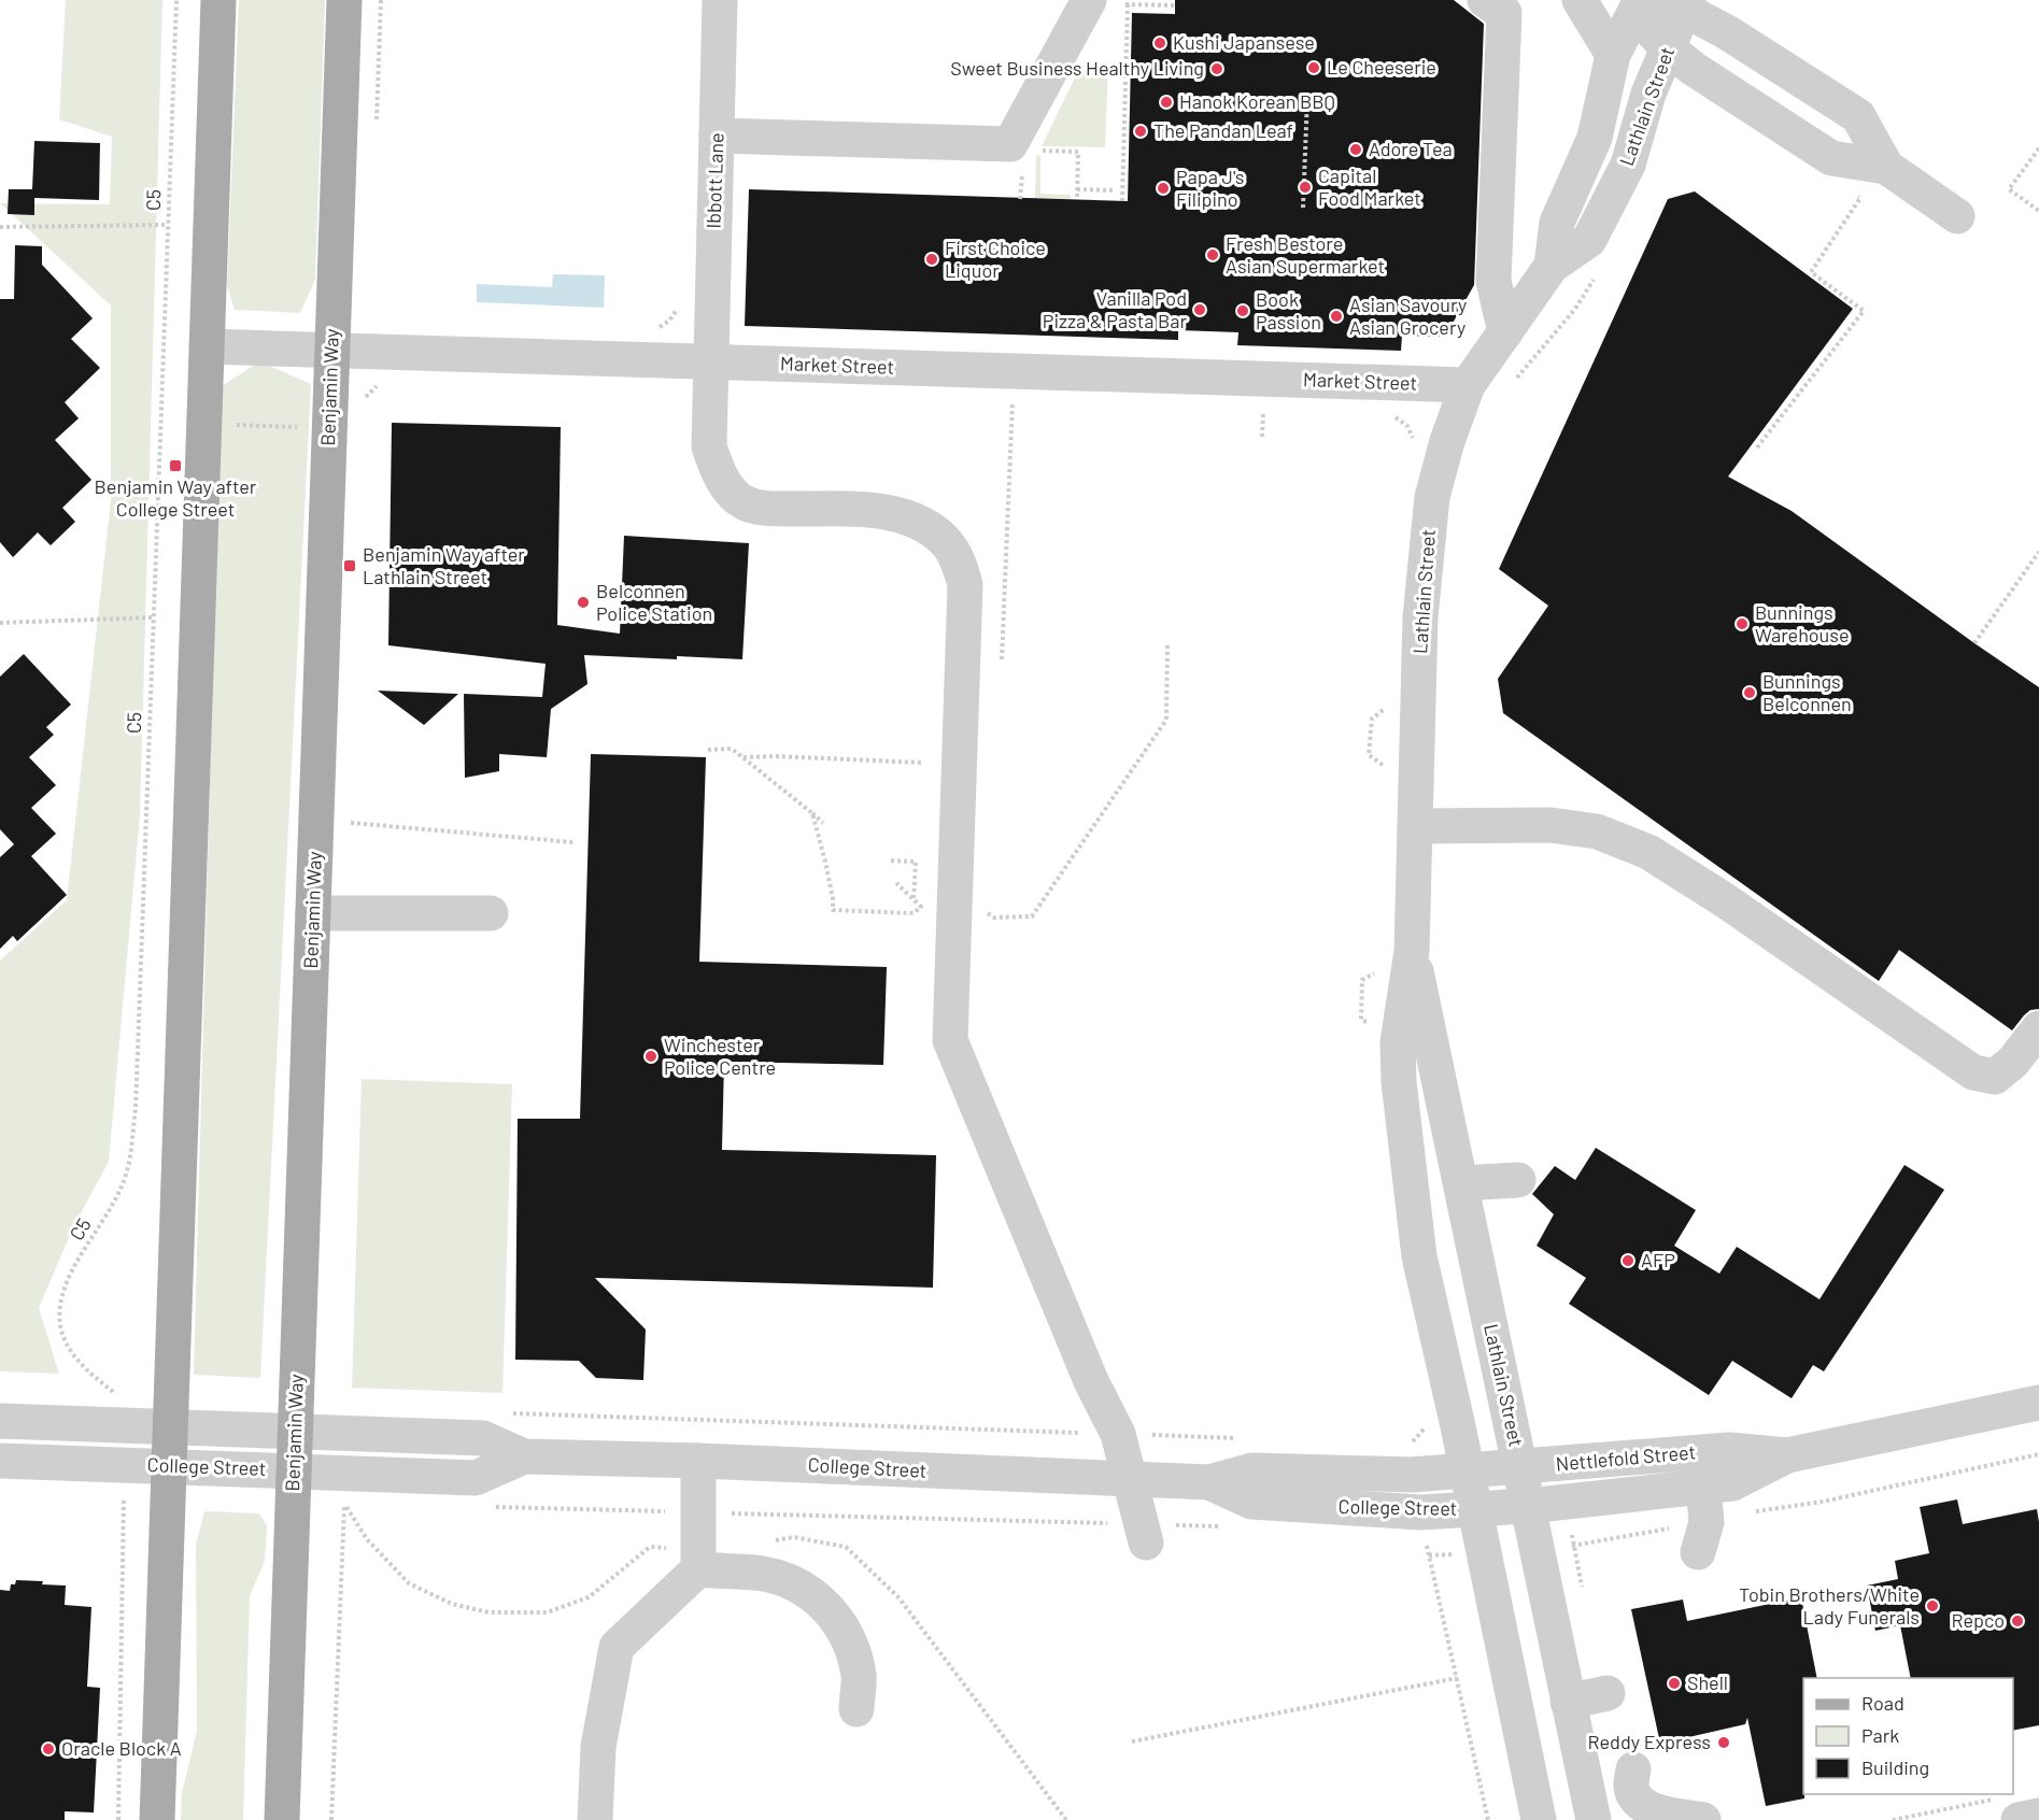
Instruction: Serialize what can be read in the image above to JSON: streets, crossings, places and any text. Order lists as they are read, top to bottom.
{
  "streets": {
    "main road": ["Benjamin Way"],
    "street": [
      "Lathlain Street",
      "Ibbott Lane",
      "Market Street",
      "Nettlefold Street",
      "College Street"
    ],
    "path": ["C5"]
  },
  "crossings": [
    ["Lathlain Street", "Market Street"],
    ["Lathlain Street", "Nettlefold Street"],
    ["Lathlain Street", "College Street"],
    ["Ibbott Lane", "Market Street"],
    ["Ibbott Lane", "College Street"],
    ["Market Street", "Benjamin Way"],
    ["Benjamin Way", "College Street"],
    ["Nettlefold Street", "College Street"]
  ],
  "places": {
    "other": [
      "Kushi Japansese",
      "Le Cheeserie",
      "Sweet Business Healthy Living",
      "Hanok Korean BBQ",
      "The Pandan Leaf",
      "Adore Tea",
      "Capital Food Market",
      "Papa J's Filipino",
      "Fresh Bestore Asian Supermarket",
      "First Choice Liquor",
      "Vanilla Pod Pizza & Pasta Bar",
      "Book Passion",
      "Asian Savoury Asian Grocery",
      "Belconnen Police Station",
      "Bunnings Warehouse",
      "Bunnings Belconnen",
      "Winchester Police Centre",
      "AFP",
      "Tobin Brothers/White Lady Funerals",
      "Repco",
      "Shell",
      "Reddy Express",
      "Oracle Block A"
    ],
    "transit": ["Benjamin Way after College Street", "Benjamin Way after Lathlain Street"]
  },
  "legend": ["Road", "Park", "Building"]
}
